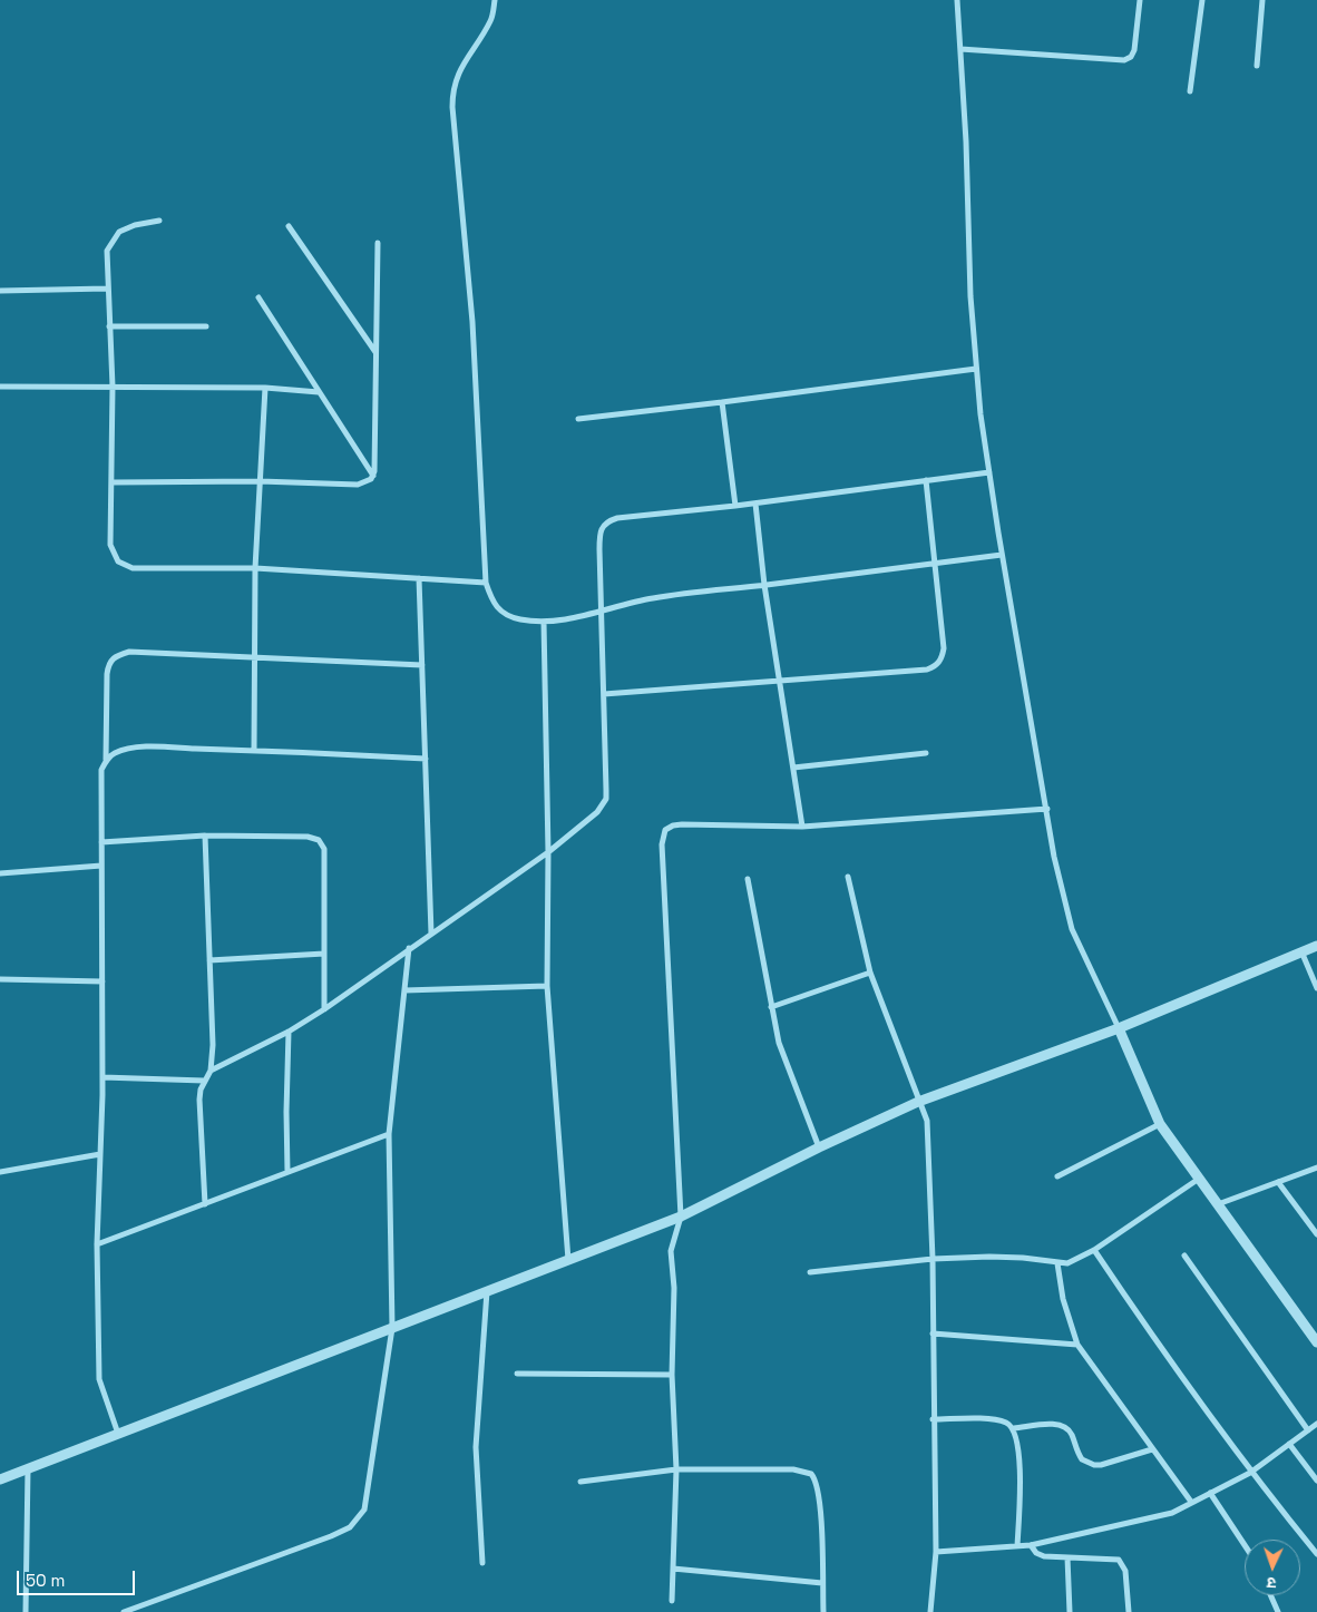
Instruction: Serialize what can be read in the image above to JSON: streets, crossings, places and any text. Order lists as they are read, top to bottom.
{
  "scale_bar": "50 m",
  "north": "bottom"
}
